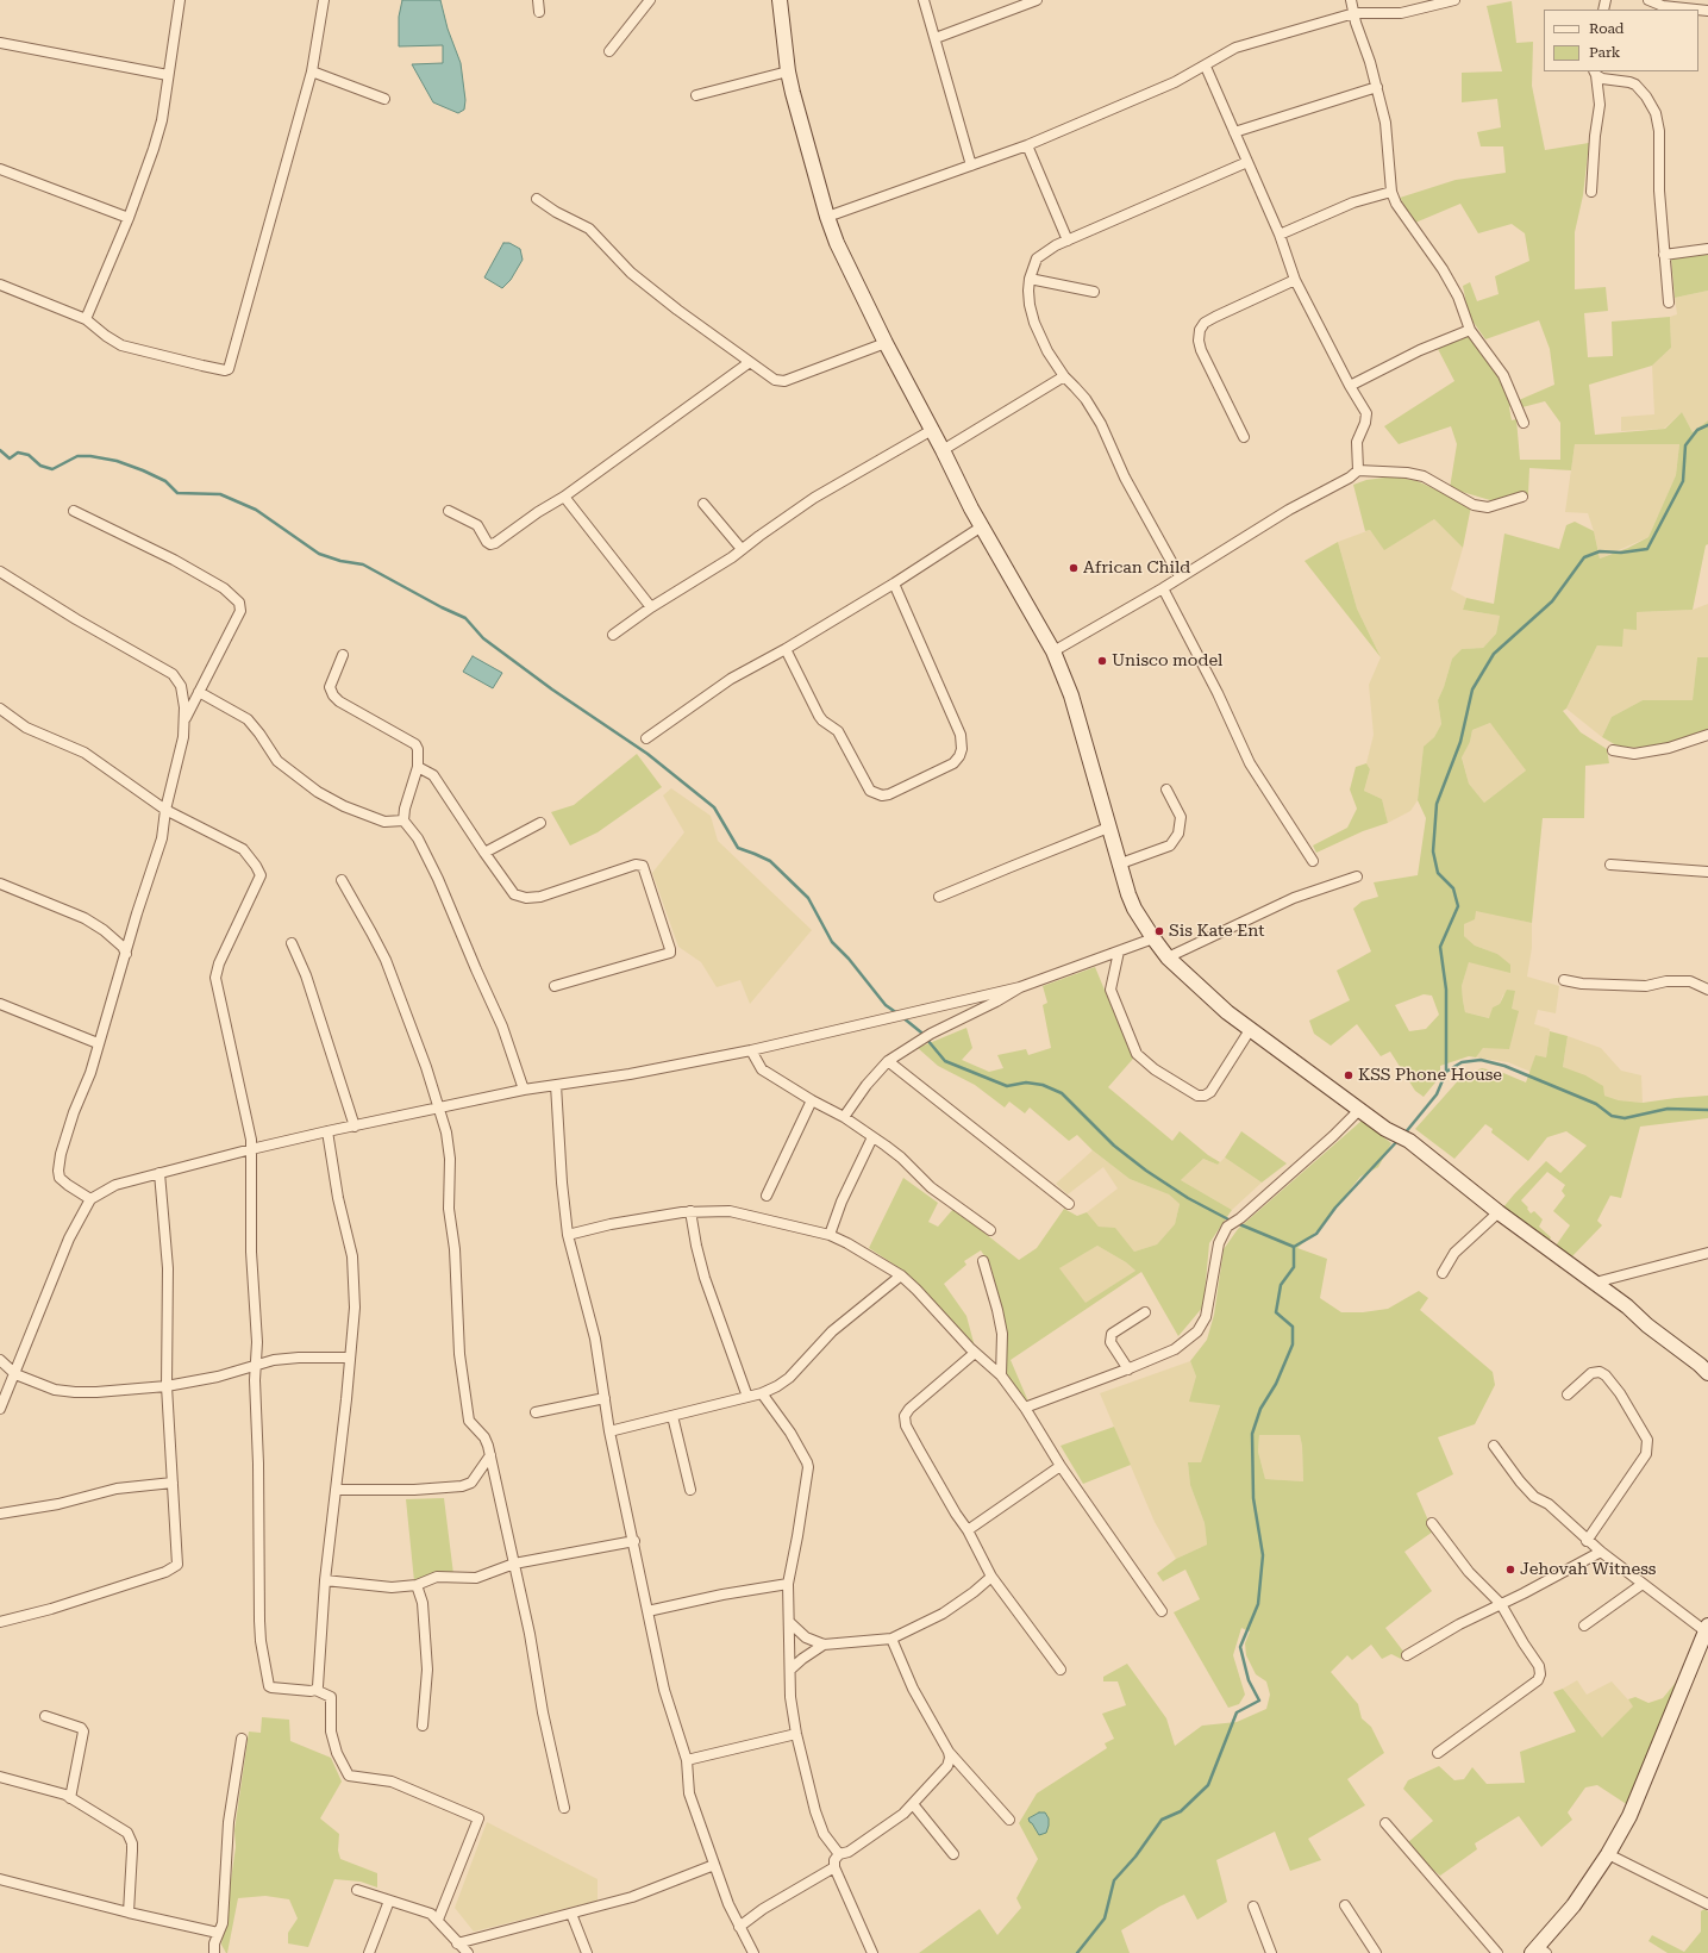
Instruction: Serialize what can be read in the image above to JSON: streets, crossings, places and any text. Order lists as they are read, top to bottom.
{
  "places": [
    "African Child",
    "Unisco model",
    "Sis Kate Ent",
    "KSS Phone House",
    "Jehovah Witness"
  ],
  "legend": ["Road", "Park"]
}
